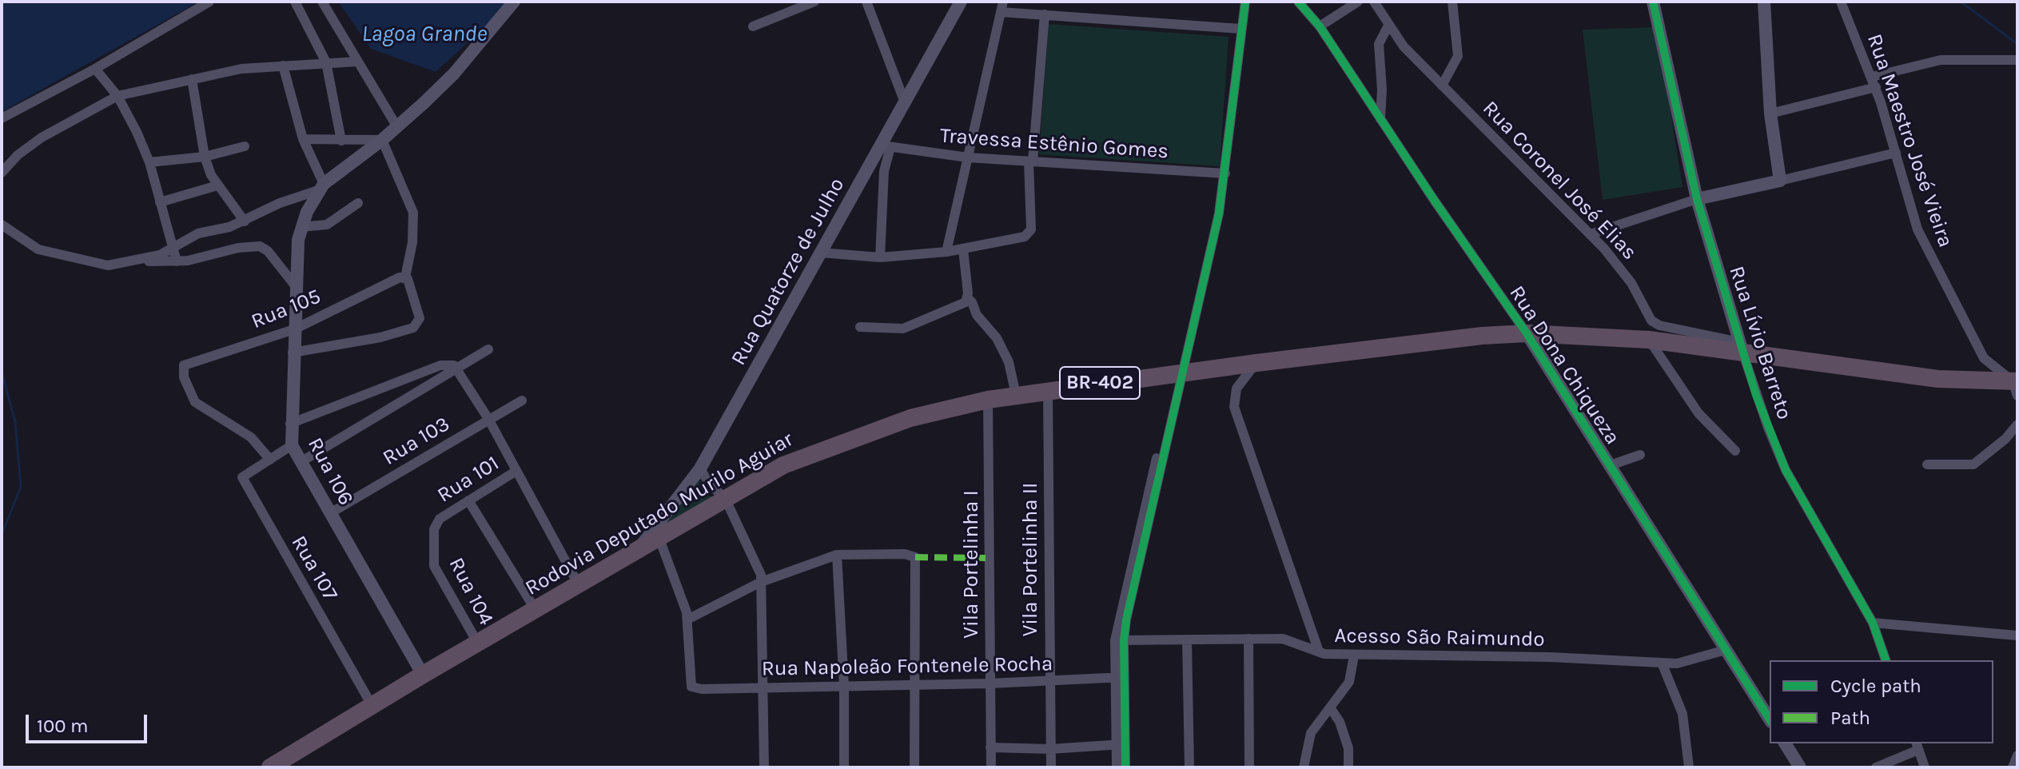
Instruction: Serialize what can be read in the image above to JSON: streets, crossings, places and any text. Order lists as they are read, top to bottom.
{
  "streets": {
    "highway": ["BR-402", "Rodovia Deputado Murilo Aguiar"],
    "street": [
      "Rua Maestro José Vieira",
      "Travessa Estênio Gomes",
      "Rua Coronel José Elias",
      "Rua Quatorze de Julho",
      "Rua 105",
      "Rua Lívio Barreto",
      "Rua Dona Chiqueza",
      "Rua 103",
      "Rua 106",
      "Rua 101",
      "Vila Portelinha II",
      "Vila Portelinha I",
      "Rua 107",
      "Rua 104",
      "Acesso São Raimundo",
      "Rua Napoleão Fontenele Rocha"
    ]
  },
  "crossings": [
    ["Rua Maestro José Vieira", "Rodovia Deputado Murilo Aguiar"],
    ["Travessa Estênio Gomes", "Rua Quatorze de Julho"],
    ["Rua Coronel José Elias", "Rua Lívio Barreto"],
    ["Rua Coronel José Elias", "Rodovia Deputado Murilo Aguiar"],
    ["Rua Quatorze de Julho", "Rodovia Deputado Murilo Aguiar"],
    ["Rua 105", "Rua 106"],
    ["Rua 105", "Rua 107"],
    ["Rua Lívio Barreto", "Rodovia Deputado Murilo Aguiar"],
    ["Rua Dona Chiqueza", "Rodovia Deputado Murilo Aguiar"],
    ["Rua Dona Chiqueza", "Acesso São Raimundo"],
    ["Rua 103", "Rua 106"],
    ["Rua 106", "Rodovia Deputado Murilo Aguiar"],
    ["Rua 106", "Rua 107"],
    ["Rua 101", "Rua 104"],
    ["Rodovia Deputado Murilo Aguiar", "Vila Portelinha II"],
    ["Rodovia Deputado Murilo Aguiar", "Vila Portelinha I"],
    ["Rodovia Deputado Murilo Aguiar", "Rua 107"],
    ["Rodovia Deputado Murilo Aguiar", "Rua 104"],
    ["Vila Portelinha II", "Rua Napoleão Fontenele Rocha"],
    ["Vila Portelinha I", "Rua Napoleão Fontenele Rocha"]
  ],
  "water": ["Lagoa Grande"],
  "legend": ["Cycle path", "Path"],
  "scale_bar": "100 m"
}
